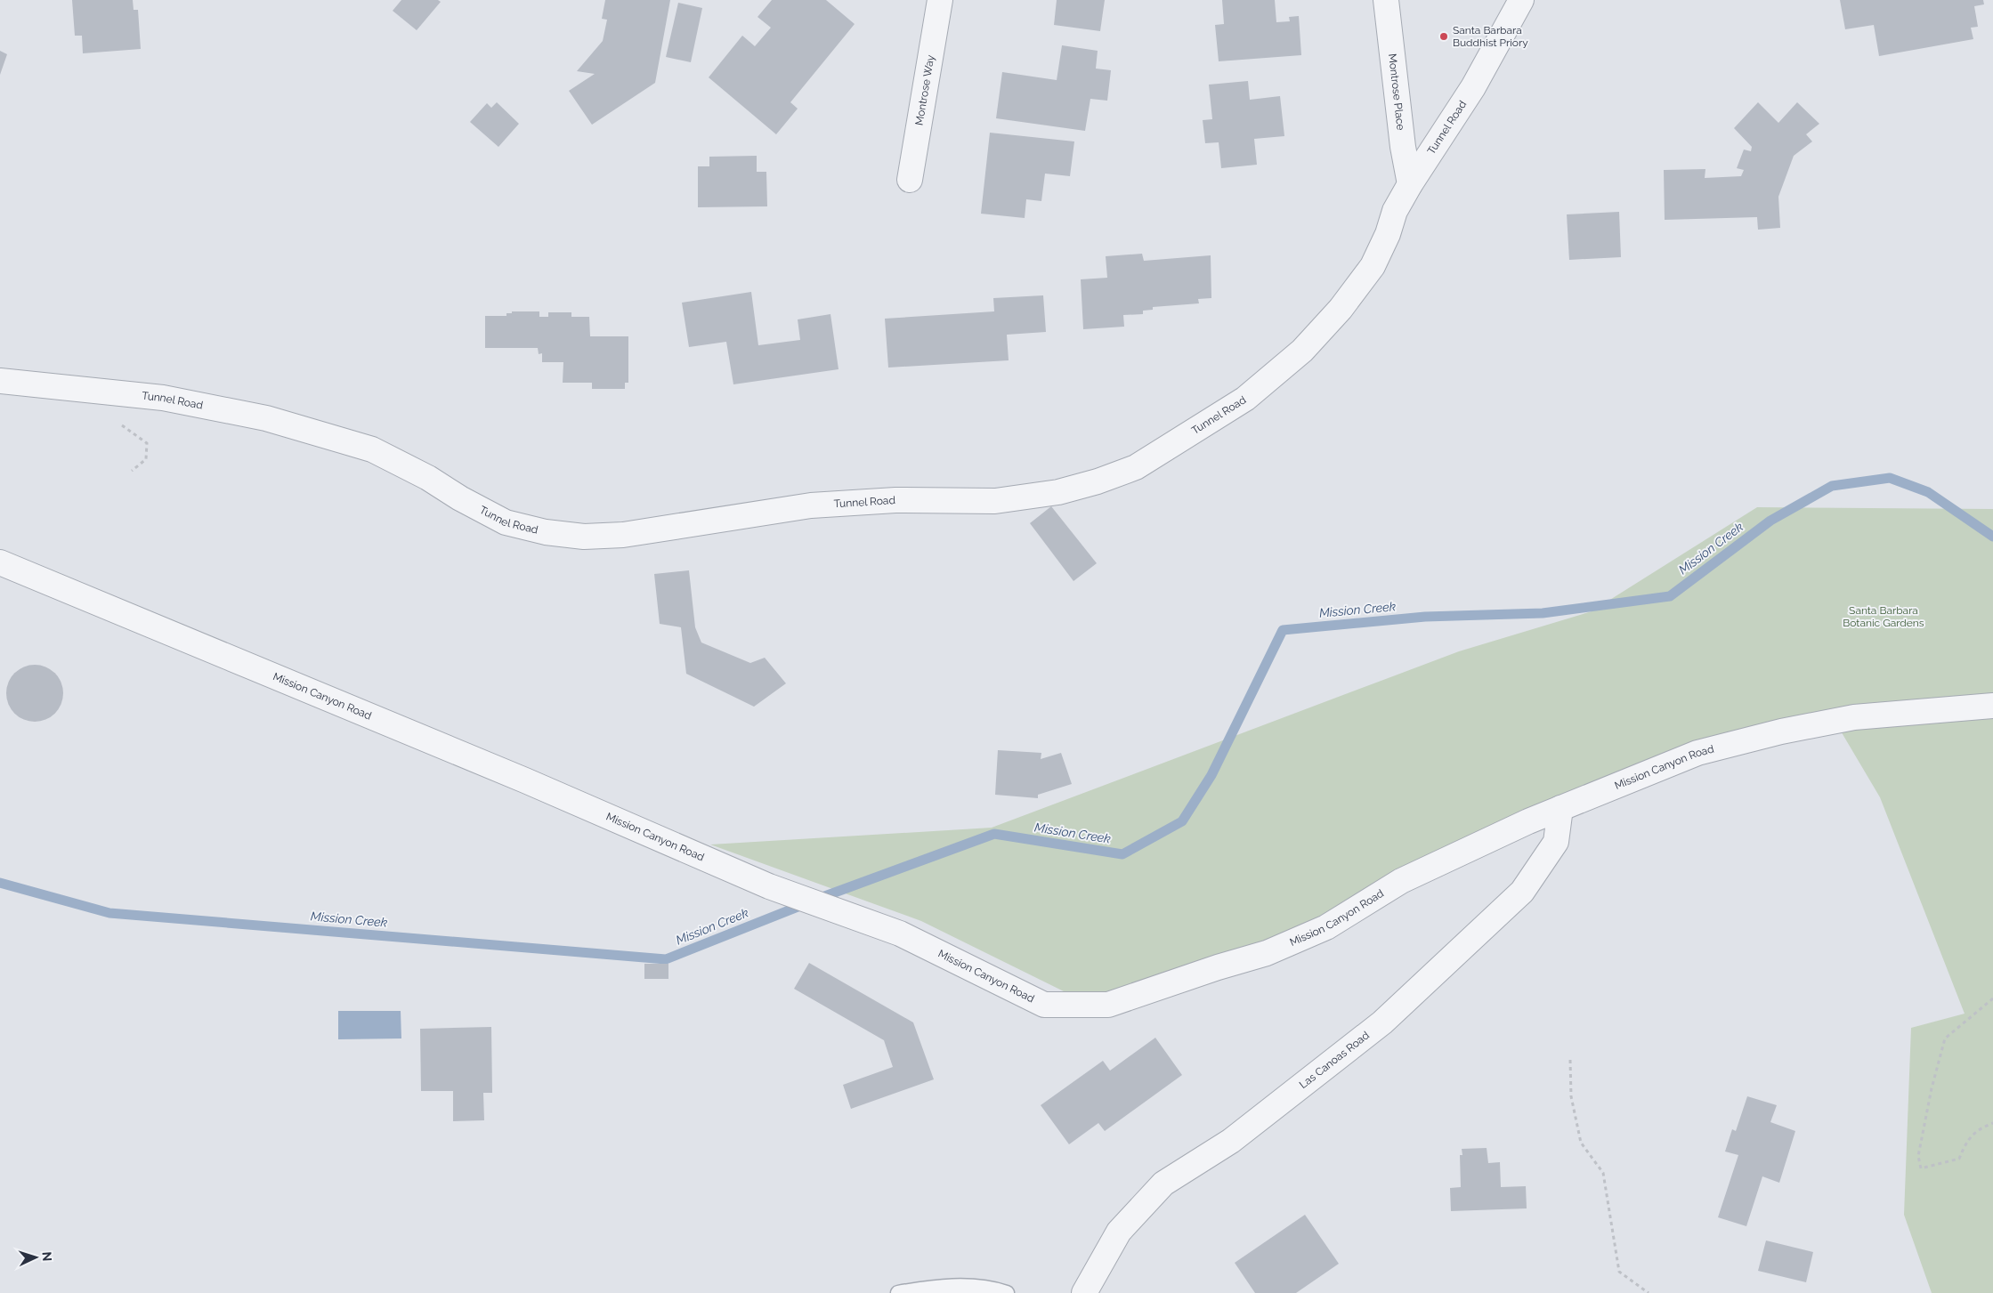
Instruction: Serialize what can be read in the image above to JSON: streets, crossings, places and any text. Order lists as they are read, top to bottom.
{
  "streets": {
    "street": [
      "Montrose Way",
      "Montrose Place",
      "Tunnel Road",
      "Mission Canyon Road",
      "Las Canoas Road"
    ]
  },
  "crossings": [
    ["Montrose Place", "Tunnel Road"],
    ["Mission Canyon Road", "Las Canoas Road"]
  ],
  "water": ["Mission Creek"],
  "parks": ["Santa Barbara Botanic Gardens"],
  "places": ["Santa Barbara Buddhist Priory"],
  "north": "right"
}
